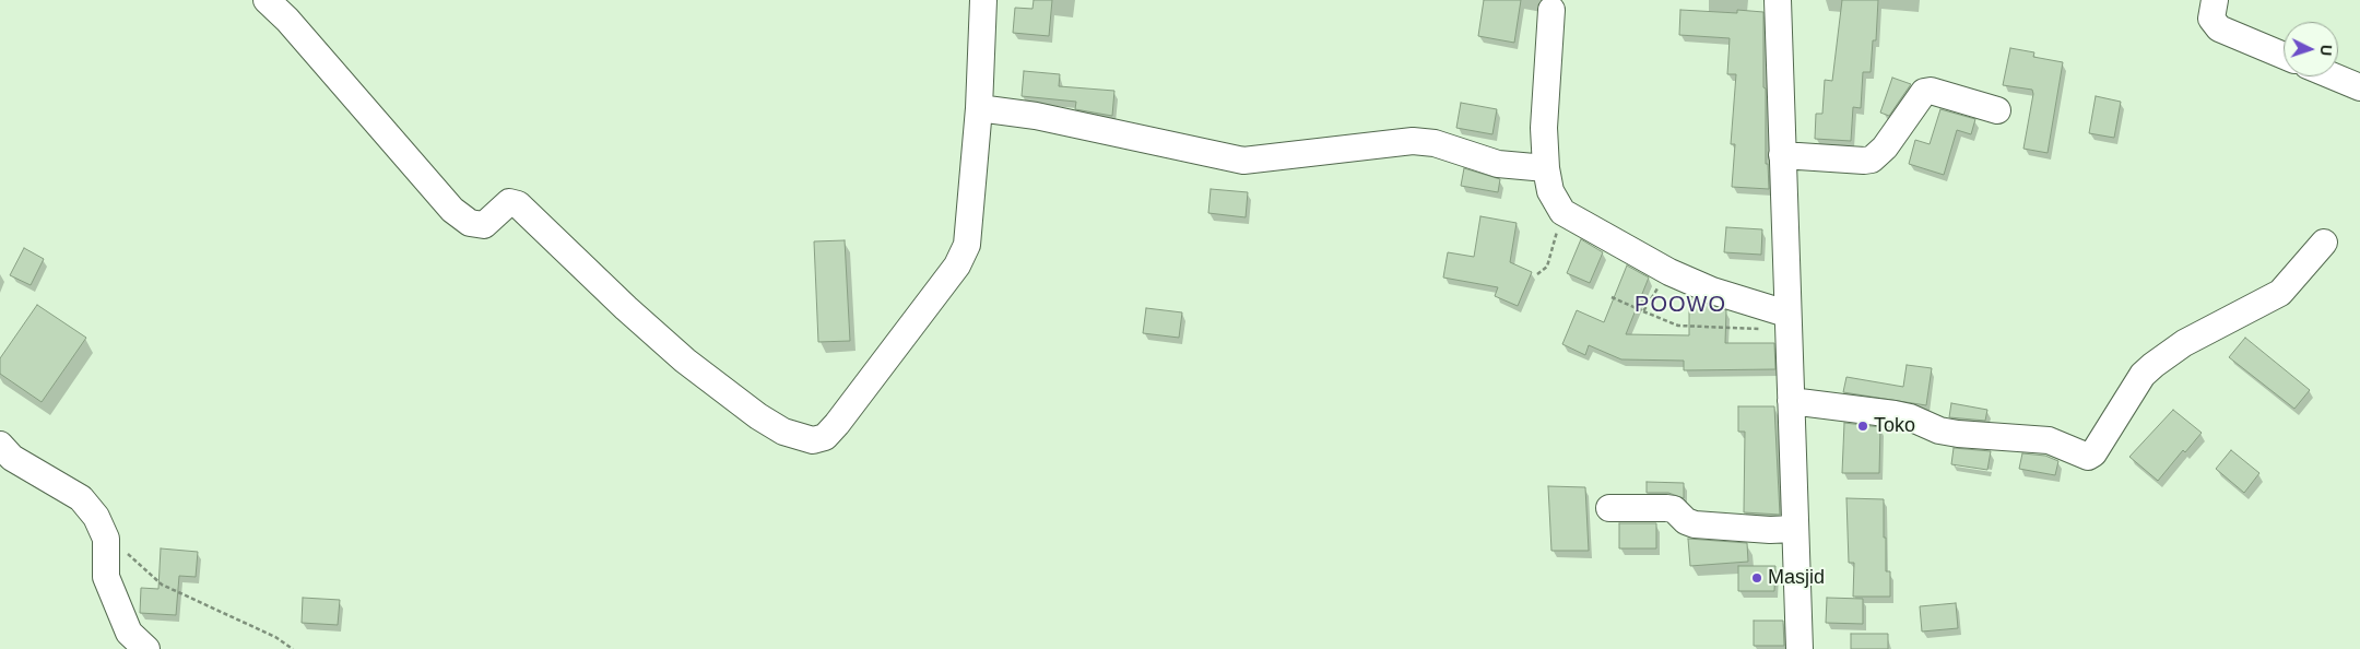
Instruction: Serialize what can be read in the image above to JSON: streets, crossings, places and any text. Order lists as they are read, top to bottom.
{
  "districts": ["POOWO"],
  "places": ["Toko", "Masjid"],
  "north": "right"
}
